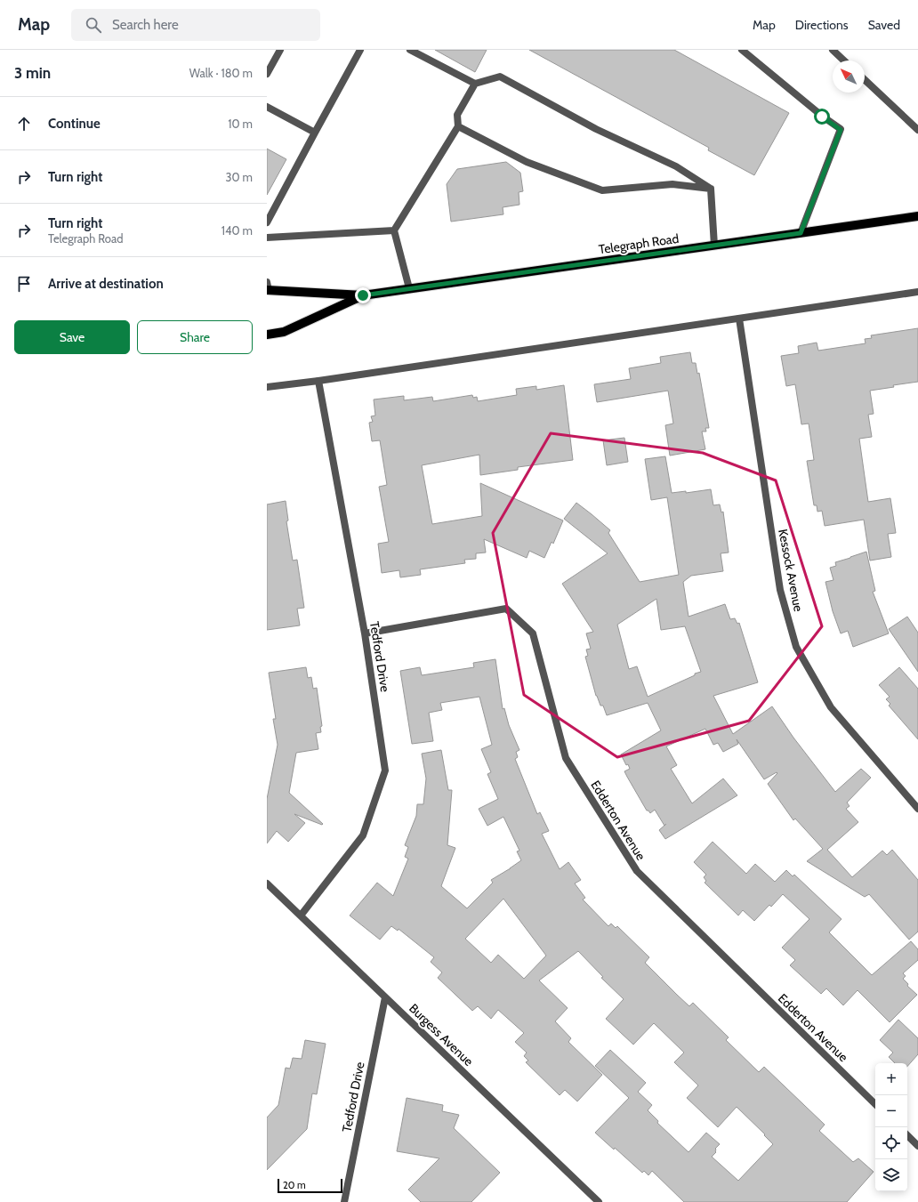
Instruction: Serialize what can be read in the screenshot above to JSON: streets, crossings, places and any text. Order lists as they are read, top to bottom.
{
  "streets": {
    "main road": ["Telegraph Road"],
    "street": [
      "Kessock Avenue",
      "Tedford Drive",
      "Edderton Avenue",
      "Burgess Avenue"
    ]
  },
  "crossings": [
    ["Tedford Drive", "Edderton Avenue"],
    ["Tedford Drive", "Burgess Avenue"]
  ],
  "scale_bar": "20 m",
  "north": "top left",
  "page": {
    "header": "Map",
    "search": "Search here",
    "nav": ["Map", "Directions", "Saved"],
    "heading": ["3 min", "Walk · 180 m"],
    "list": [
      ["Continue", "10 m"],
      ["Turn right", "30 m"],
      ["Turn right", "Telegraph Road", "140 m"],
      "Arrive at destination"
    ],
    "buttons": ["Save", "Share"],
    "map_buttons": ["+", "−"],
    "scale": "20 m"
  }
}
